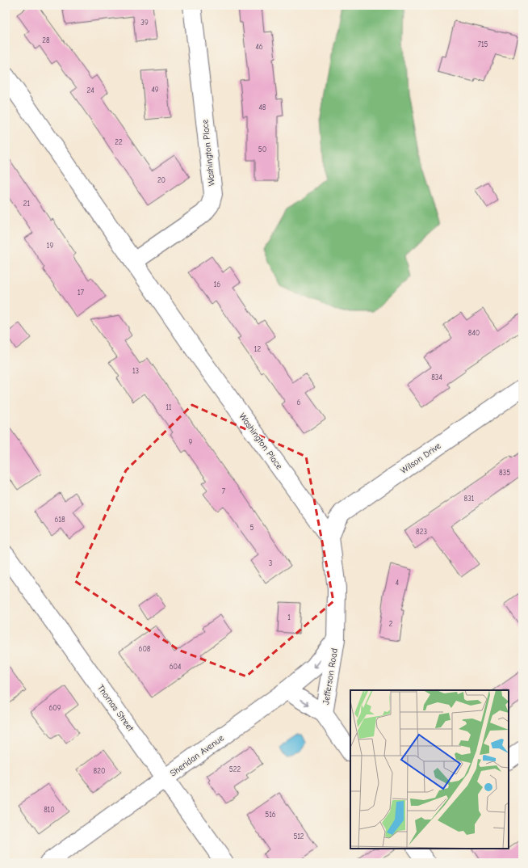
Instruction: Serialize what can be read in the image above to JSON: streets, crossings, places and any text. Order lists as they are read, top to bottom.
{
  "streets": {
    "street": [
      "Washington Place",
      "Wilson Drive",
      "Jefferson Road",
      "Thomas Street",
      "Sheridan Avenue"
    ]
  },
  "crossings": [
    ["Washington Place", "Wilson Drive"],
    ["Washington Place", "Jefferson Road"],
    ["Washington Place", "Sheridan Avenue"],
    ["Jefferson Road", "Sheridan Avenue"],
    ["Thomas Street", "Sheridan Avenue"]
  ],
  "house_numbers": [
    "39",
    "28",
    "715",
    "46",
    "49",
    "24",
    "48",
    "22",
    "50",
    "20",
    "21",
    "19",
    "16",
    "17",
    "840",
    "12",
    "13",
    "834",
    "6",
    "11",
    "9",
    "835",
    "7",
    "831",
    "618",
    "5",
    "823",
    "3",
    "4",
    "1",
    "2",
    "608",
    "604",
    "609",
    "522",
    "820",
    "810",
    "516",
    "512"
  ]
}
